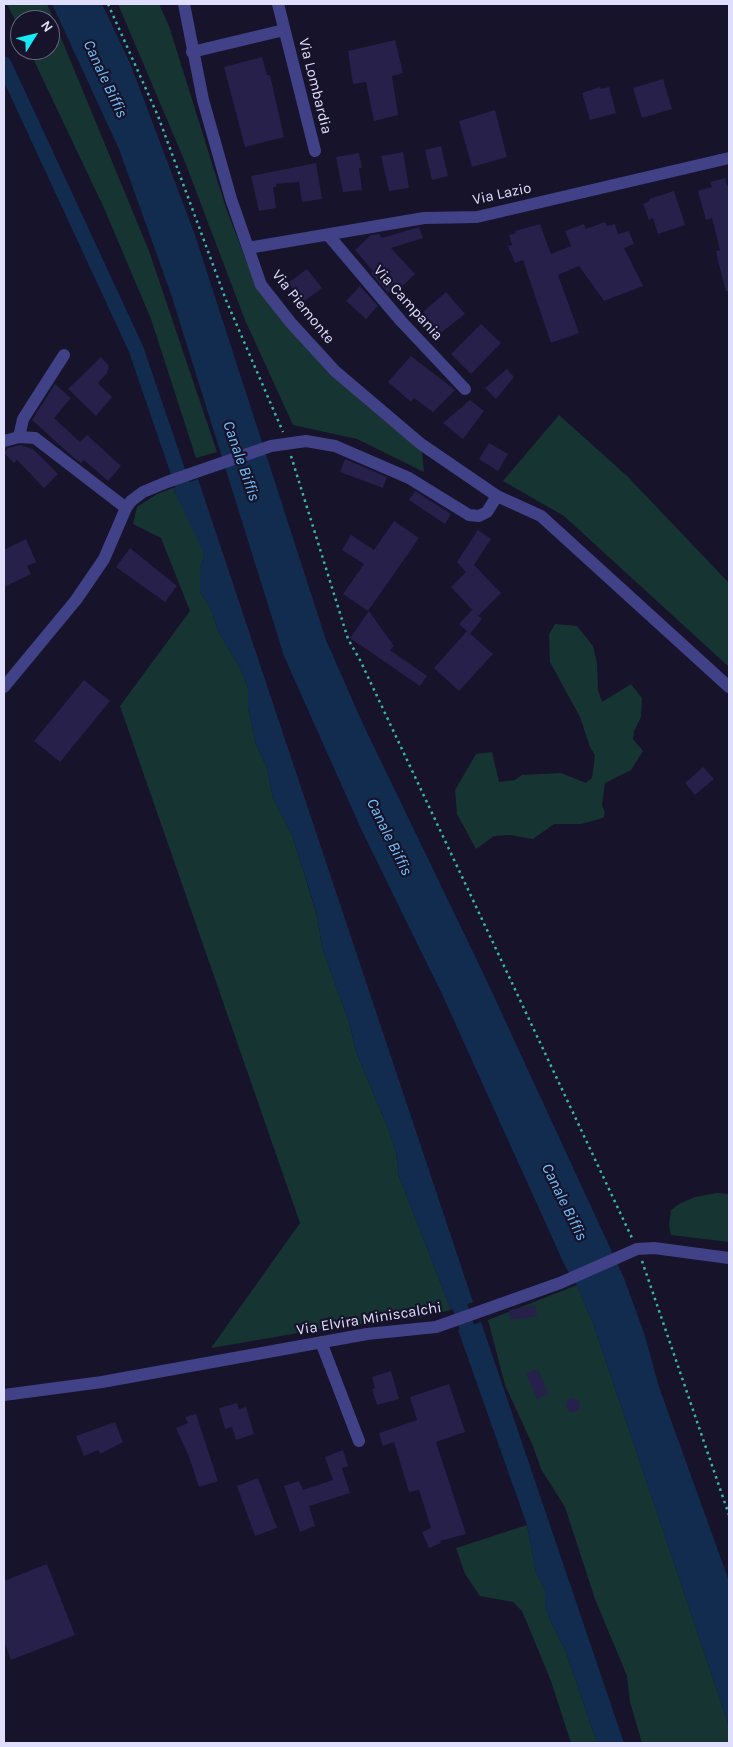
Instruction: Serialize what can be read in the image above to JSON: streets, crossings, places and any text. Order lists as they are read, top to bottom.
{
  "streets": {
    "street": [
      "Via Lombardia",
      "Via Lazio",
      "Via Campania",
      "Via Piemonte",
      "Via Elvira Miniscalchi"
    ]
  },
  "crossings": [
    ["Via Lombardia", "Via Piemonte"],
    ["Via Lazio", "Via Campania"],
    ["Via Lazio", "Via Piemonte"]
  ],
  "water": ["Canale Biffis"],
  "north": "top right"
}
